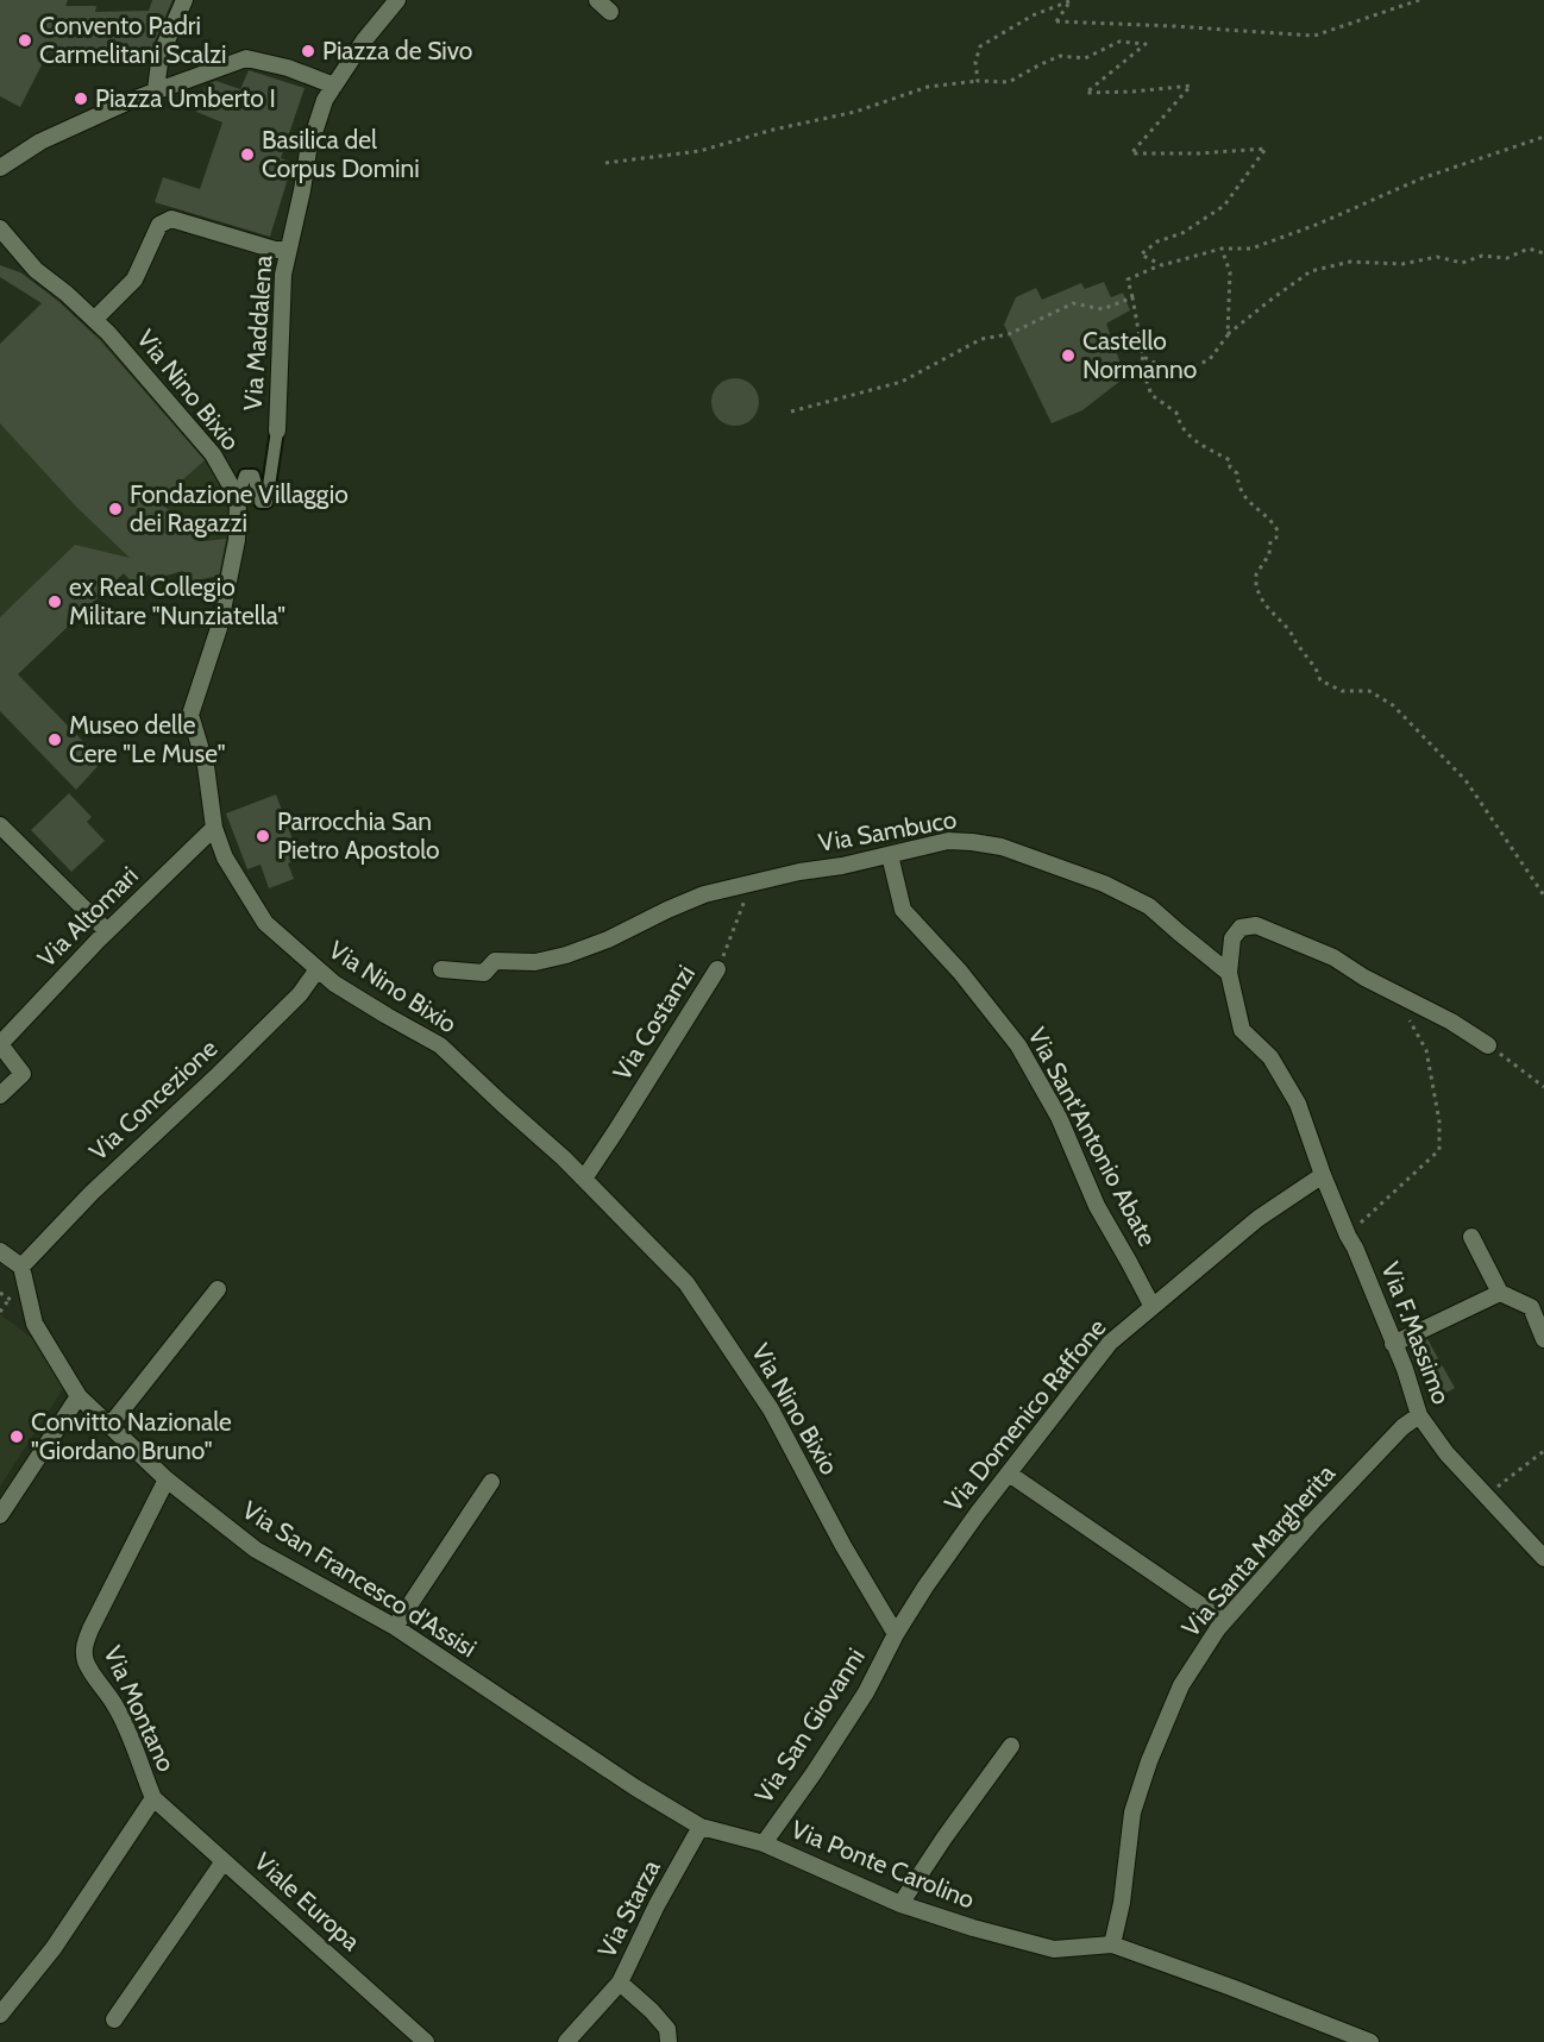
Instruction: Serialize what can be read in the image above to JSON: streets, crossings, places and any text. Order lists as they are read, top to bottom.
{
  "streets": {
    "street": [
      "Via Maddalena",
      "Via Nino Bixio",
      "Via Sambuco",
      "Via Altomari",
      "Via Costanzi",
      "Via Concezione",
      "Via Sant'Antonio Abate",
      "Via F.Massimo",
      "Via Domenico Raffone",
      "Via Santa Margherita",
      "Via San Francesco d'Assisi",
      "Via Montano",
      "Via San Giovanni",
      "Via Ponte Carolino",
      "Viale Europa",
      "Via Starza"
    ]
  },
  "crossings": [
    ["Via Maddalena", "Via Nino Bixio"],
    ["Via Nino Bixio", "Via Altomari"],
    ["Via Nino Bixio", "Via Costanzi"],
    ["Via Nino Bixio", "Via Concezione"],
    ["Via Nino Bixio", "Via Domenico Raffone"],
    ["Via Nino Bixio", "Via San Giovanni"],
    ["Via Sambuco", "Via Costanzi"],
    ["Via Sambuco", "Via Sant'Antonio Abate"],
    ["Via Concezione", "Via San Francesco d'Assisi"],
    ["Via Sant'Antonio Abate", "Via Domenico Raffone"],
    ["Via F.Massimo", "Via Domenico Raffone"],
    ["Via F.Massimo", "Via Santa Margherita"],
    ["Via Domenico Raffone", "Via San Giovanni"],
    ["Via Santa Margherita", "Via Ponte Carolino"],
    ["Via San Francesco d'Assisi", "Via Montano"],
    ["Via San Francesco d'Assisi", "Via Ponte Carolino"],
    ["Via San Francesco d'Assisi", "Via Starza"],
    ["Via Montano", "Viale Europa"],
    ["Via San Giovanni", "Via Ponte Carolino"],
    ["Via Ponte Carolino", "Via Starza"]
  ],
  "places": [
    "Convento Padri Carmelitani Scalzi",
    "Piazza de Sivo",
    "Piazza Umberto I",
    "Basilica del Corpus Domini",
    "Castello Normanno",
    "Fondazione Villaggio dei Ragazzi",
    "ex Real Collegio Militare \"Nunziatella\"",
    "Museo delle Cere \"Le Muse\"",
    "Parrocchia San Pietro Apostolo",
    "Convitto Nazionale \"Giordano Bruno\""
  ]
}
